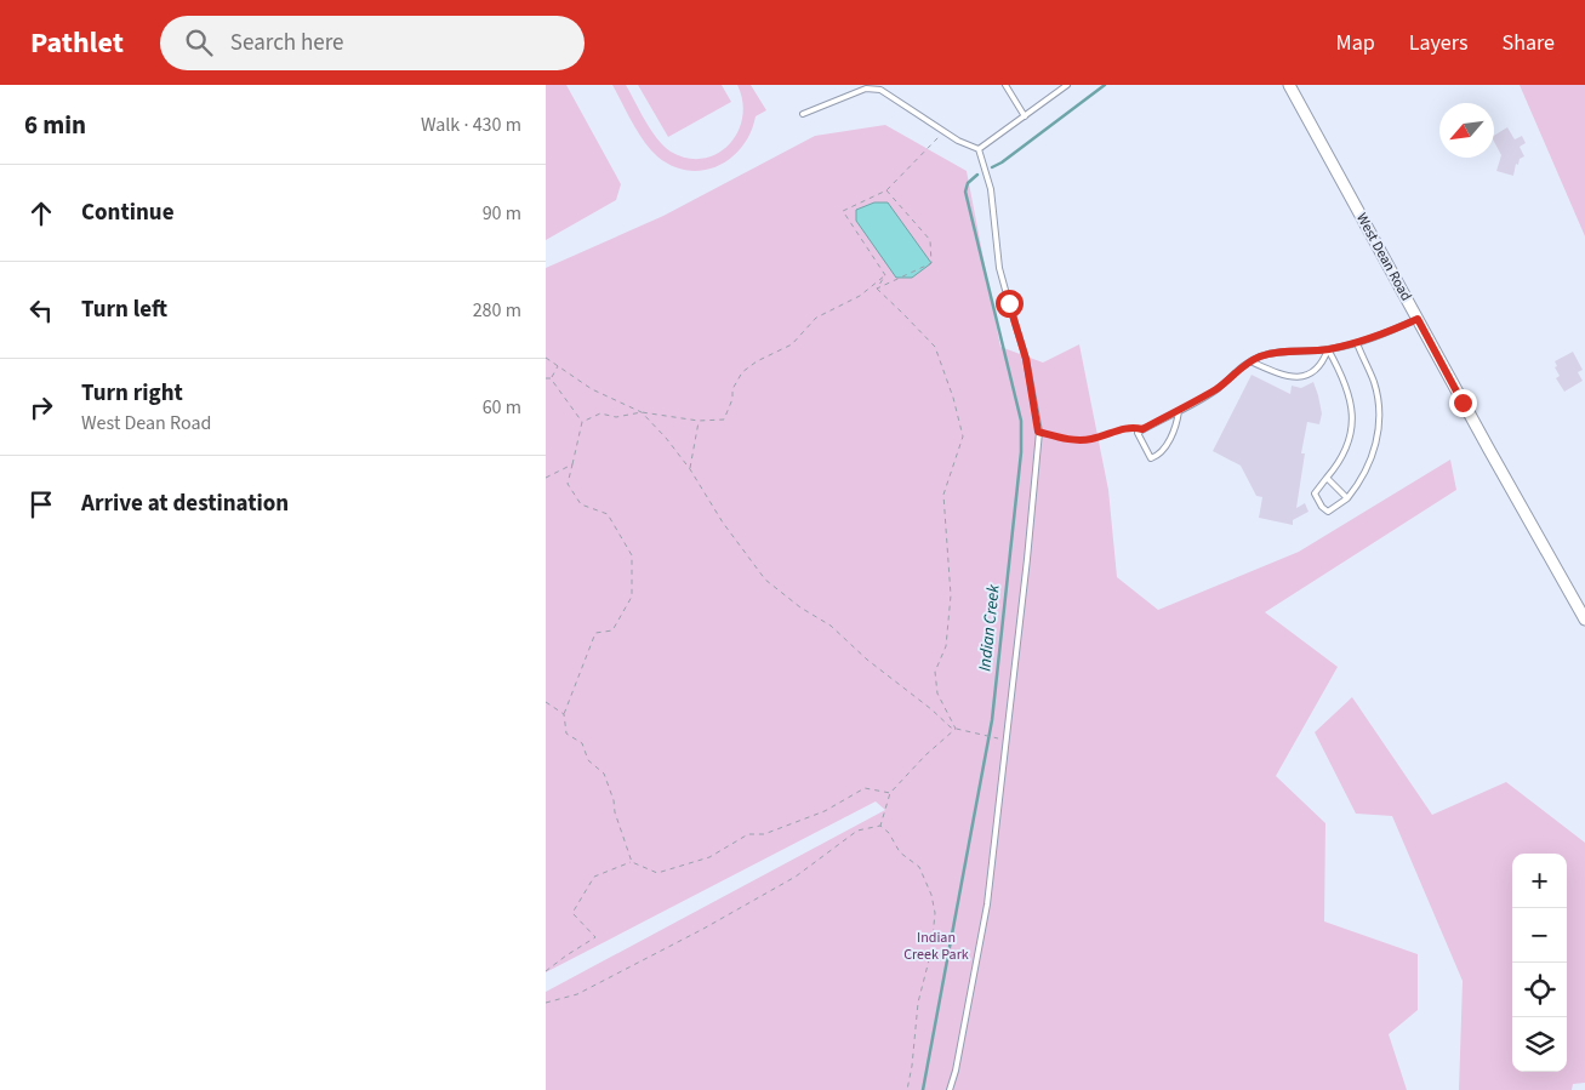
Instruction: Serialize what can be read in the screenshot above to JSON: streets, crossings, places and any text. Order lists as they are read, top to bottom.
{
  "streets": {
    "street": ["West Dean Road"]
  },
  "water": ["Indian Creek"],
  "parks": ["Indian Creek Park"],
  "north": "bottom left",
  "page": {
    "header": "Pathlet",
    "search": "Search here",
    "nav": ["Map", "Layers", "Share"],
    "heading": ["6 min", "Walk · 430 m"],
    "list": [
      ["Continue", "90 m"],
      ["Turn left", "280 m"],
      ["Turn right", "West Dean Road", "60 m"],
      "Arrive at destination"
    ],
    "map_buttons": ["+", "−"]
  }
}
